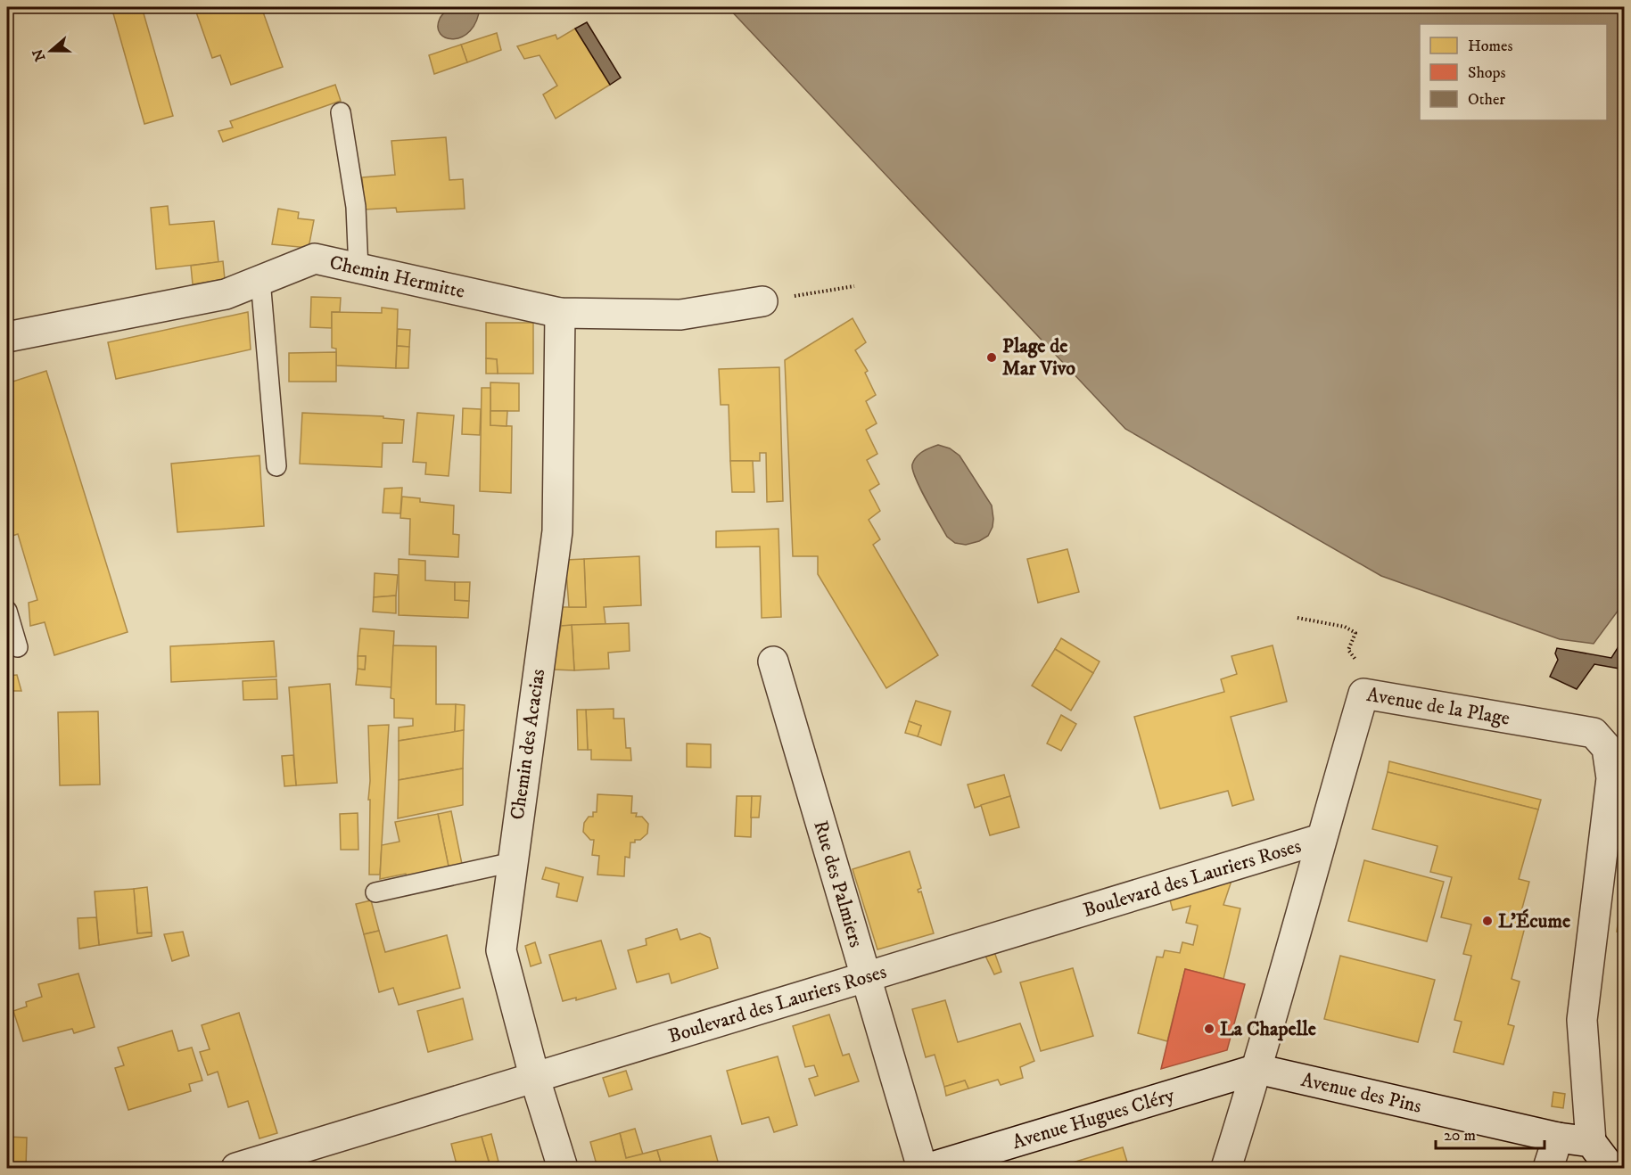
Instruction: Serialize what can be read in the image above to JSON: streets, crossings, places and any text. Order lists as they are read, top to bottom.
{
  "streets": {
    "street": [
      "Chemin Hermitte",
      "Avenue de la Plage",
      "Chemin des Acacias",
      "Boulevard des Lauriers Roses",
      "Rue des Palmiers",
      "Avenue des Pins",
      "Avenue Hugues Cléry"
    ]
  },
  "crossings": [
    ["Chemin Hermitte", "Chemin des Acacias"],
    ["Avenue de la Plage", "Boulevard des Lauriers Roses"],
    ["Avenue de la Plage", "Avenue des Pins"],
    ["Avenue de la Plage", "Avenue Hugues Cléry"],
    ["Chemin des Acacias", "Boulevard des Lauriers Roses"],
    ["Boulevard des Lauriers Roses", "Rue des Palmiers"],
    ["Avenue des Pins", "Avenue Hugues Cléry"]
  ],
  "places": ["Plage de Mar Vivo", "L'Écume", "La Chapelle"],
  "legend": ["Homes", "Shops", "Other"],
  "scale_bar": "20 m",
  "north": "left"
}
